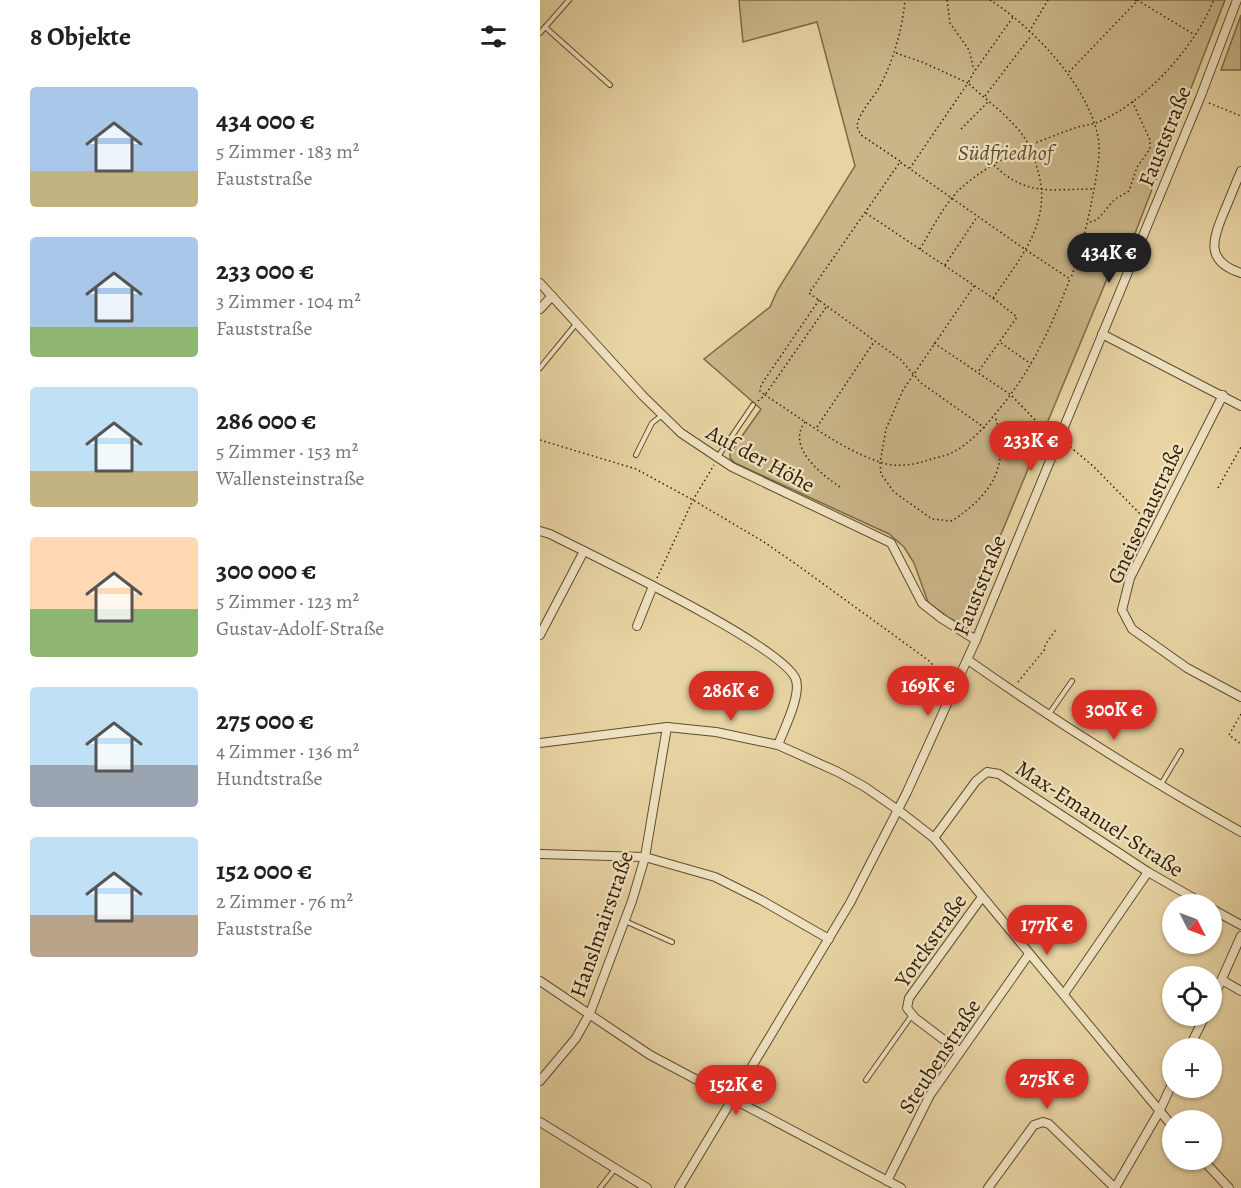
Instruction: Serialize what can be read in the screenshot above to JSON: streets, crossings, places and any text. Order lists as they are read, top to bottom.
{
  "streets": {
    "street": [
      "Fauststraße",
      "Auf der Höhe",
      "Gneisenaustraße",
      "Max-Emanuel-Straße",
      "Hanslmairstraße",
      "Yorckstraße",
      "Steubenstraße"
    ]
  },
  "crossings": [
    ["Fauststraße", "Auf der Höhe"],
    ["Yorckstraße", "Steubenstraße"]
  ],
  "parks": ["Südfriedhof"],
  "north": "bottom right",
  "page": {
    "heading": "8 Objekte",
    "list": [
      {
        "name": "434 000 €",
        "note": "5 Zimmer · 183 m² · Fauststraße"
      },
      {
        "name": "233 000 €",
        "note": "3 Zimmer · 104 m² · Fauststraße"
      },
      {
        "name": "286 000 €",
        "note": "5 Zimmer · 153 m² · Wallensteinstraße"
      },
      {
        "name": "300 000 €",
        "note": "5 Zimmer · 123 m² · Gustav-Adolf-Straße"
      },
      {
        "name": "275 000 €",
        "note": "4 Zimmer · 136 m² · Hundtstraße"
      },
      {
        "name": "152 000 €",
        "note": "2 Zimmer · 76 m² · Fauststraße"
      }
    ],
    "price": [
      "434K €",
      "233K €",
      "169K €",
      "286K €",
      "300K €",
      "177K €",
      "275K €",
      "152K €"
    ],
    "map_buttons": ["+", "−"]
  }
}
